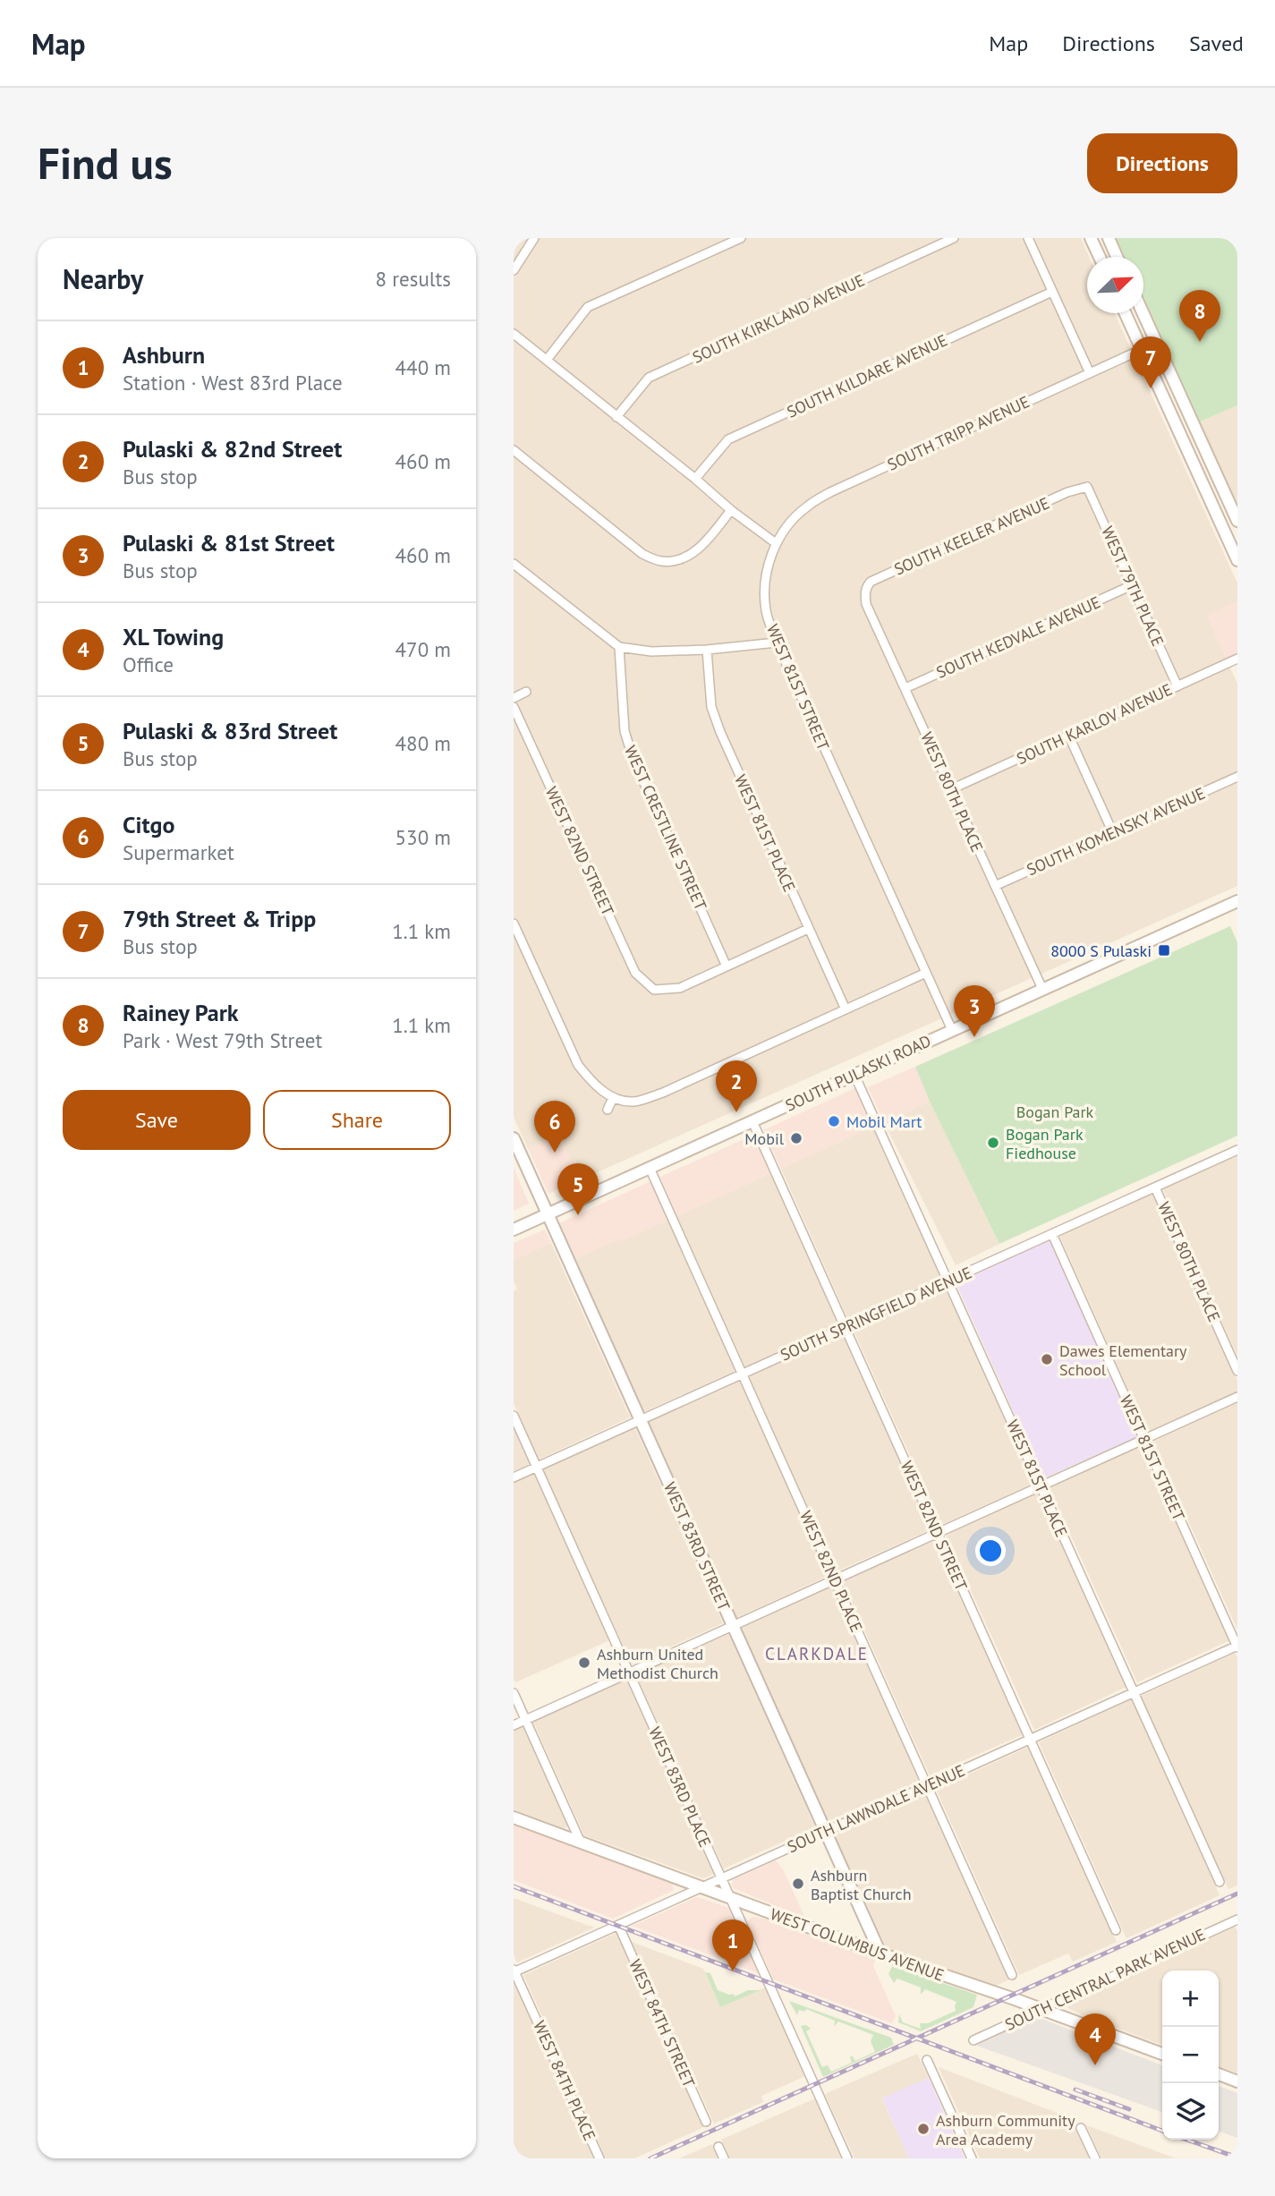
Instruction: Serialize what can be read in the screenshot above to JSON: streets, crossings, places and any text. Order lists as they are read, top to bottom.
{
  "streets": {
    "main road": ["SOUTH PULASKI ROAD", "WEST 83RD STREET", "WEST COLUMBUS AVENUE"],
    "street": [
      "SOUTH KIRKLAND AVENUE",
      "SOUTH KILDARE AVENUE",
      "SOUTH TRIPP AVENUE",
      "SOUTH KEELER AVENUE",
      "WEST 79TH PLACE",
      "SOUTH KEDVALE AVENUE",
      "WEST 81ST STREET",
      "SOUTH KARLOV AVENUE",
      "WEST 80TH PLACE",
      "WEST CRESTLINE STREET",
      "SOUTH KOMENSKY AVENUE",
      "WEST 81ST PLACE",
      "WEST 82ND STREET",
      "SOUTH SPRINGFIELD AVENUE",
      "WEST 82ND PLACE",
      "WEST 83RD PLACE",
      "SOUTH LAWNDALE AVENUE",
      "SOUTH CENTRAL PARK AVENUE",
      "WEST 84TH STREET",
      "WEST 84TH PLACE"
    ]
  },
  "crossings": [
    ["SOUTH TRIPP AVENUE", "WEST 81ST STREET"],
    ["SOUTH KEELER AVENUE", "WEST 79TH PLACE"],
    ["SOUTH KEELER AVENUE", "WEST 80TH PLACE"],
    ["WEST 79TH PLACE", "SOUTH KEDVALE AVENUE"],
    ["WEST 79TH PLACE", "SOUTH KARLOV AVENUE"],
    ["SOUTH KEDVALE AVENUE", "WEST 80TH PLACE"],
    ["WEST 81ST STREET", "SOUTH PULASKI ROAD"],
    ["WEST 81ST STREET", "SOUTH SPRINGFIELD AVENUE"],
    ["WEST 81ST STREET", "SOUTH LAWNDALE AVENUE"],
    ["SOUTH KARLOV AVENUE", "WEST 80TH PLACE"],
    ["WEST 80TH PLACE", "SOUTH KOMENSKY AVENUE"],
    ["WEST 80TH PLACE", "SOUTH PULASKI ROAD"],
    ["WEST 80TH PLACE", "SOUTH SPRINGFIELD AVENUE"],
    ["WEST CRESTLINE STREET", "WEST 82ND STREET"],
    ["WEST 81ST PLACE", "SOUTH PULASKI ROAD"],
    ["WEST 81ST PLACE", "SOUTH SPRINGFIELD AVENUE"],
    ["WEST 81ST PLACE", "SOUTH LAWNDALE AVENUE"],
    ["WEST 82ND STREET", "SOUTH PULASKI ROAD"],
    ["WEST 82ND STREET", "SOUTH SPRINGFIELD AVENUE"],
    ["WEST 82ND STREET", "SOUTH LAWNDALE AVENUE"],
    ["SOUTH PULASKI ROAD", "WEST 83RD STREET"],
    ["SOUTH PULASKI ROAD", "WEST 82ND PLACE"],
    ["SOUTH SPRINGFIELD AVENUE", "WEST 83RD STREET"],
    ["SOUTH SPRINGFIELD AVENUE", "WEST 82ND PLACE"],
    ["SOUTH SPRINGFIELD AVENUE", "WEST 83RD PLACE"],
    ["WEST 83RD STREET", "SOUTH LAWNDALE AVENUE"],
    ["WEST 83RD STREET", "WEST COLUMBUS AVENUE"],
    ["WEST 82ND PLACE", "SOUTH LAWNDALE AVENUE"],
    ["WEST 83RD PLACE", "SOUTH LAWNDALE AVENUE"],
    ["WEST 83RD PLACE", "WEST COLUMBUS AVENUE"],
    ["SOUTH LAWNDALE AVENUE", "WEST COLUMBUS AVENUE"],
    ["SOUTH LAWNDALE AVENUE", "WEST 84TH STREET"],
    ["SOUTH LAWNDALE AVENUE", "WEST 84TH PLACE"],
    ["WEST COLUMBUS AVENUE", "SOUTH CENTRAL PARK AVENUE"]
  ],
  "districts": ["CLARKDALE"],
  "parks": ["Bogan Park"],
  "places": {
    "transit": ["8000 S Pulaski"],
    "other": [
      "Mobil Mart",
      "Mobil",
      "Bogan Park Fiedhouse",
      "Dawes Elementary School",
      "Ashburn United Methodist Church",
      "Ashburn Baptist Church",
      "Ashburn Community Area Academy"
    ]
  },
  "north": "top right",
  "page": {
    "header": "Map",
    "nav": ["Map", "Directions", "Saved"],
    "buttons": [
      "Directions",
      ["Save", "Share"]
    ],
    "title": "Find us",
    "heading": ["Nearby", "8 results"],
    "pins": [
      "8",
      "7",
      "3",
      "2",
      "6",
      "5",
      "1",
      "4"
    ],
    "list": [
      {
        "mark": "1",
        "name": "Ashburn",
        "note": "Station · West 83rd Place",
        "value": "440 m"
      },
      {
        "mark": "2",
        "name": "Pulaski & 82nd Street",
        "note": "Bus stop",
        "value": "460 m"
      },
      {
        "mark": "3",
        "name": "Pulaski & 81st Street",
        "note": "Bus stop",
        "value": "460 m"
      },
      {
        "mark": "4",
        "name": "XL Towing",
        "note": "Office",
        "value": "470 m"
      },
      {
        "mark": "5",
        "name": "Pulaski & 83rd Street",
        "note": "Bus stop",
        "value": "480 m"
      },
      {
        "mark": "6",
        "name": "Citgo",
        "note": "Supermarket",
        "value": "530 m"
      },
      {
        "mark": "7",
        "name": "79th Street & Tripp",
        "note": "Bus stop",
        "value": "1.1 km"
      },
      {
        "mark": "8",
        "name": "Rainey Park",
        "note": "Park · West 79th Street",
        "value": "1.1 km"
      }
    ],
    "map_buttons": ["+", "−"]
  }
}
